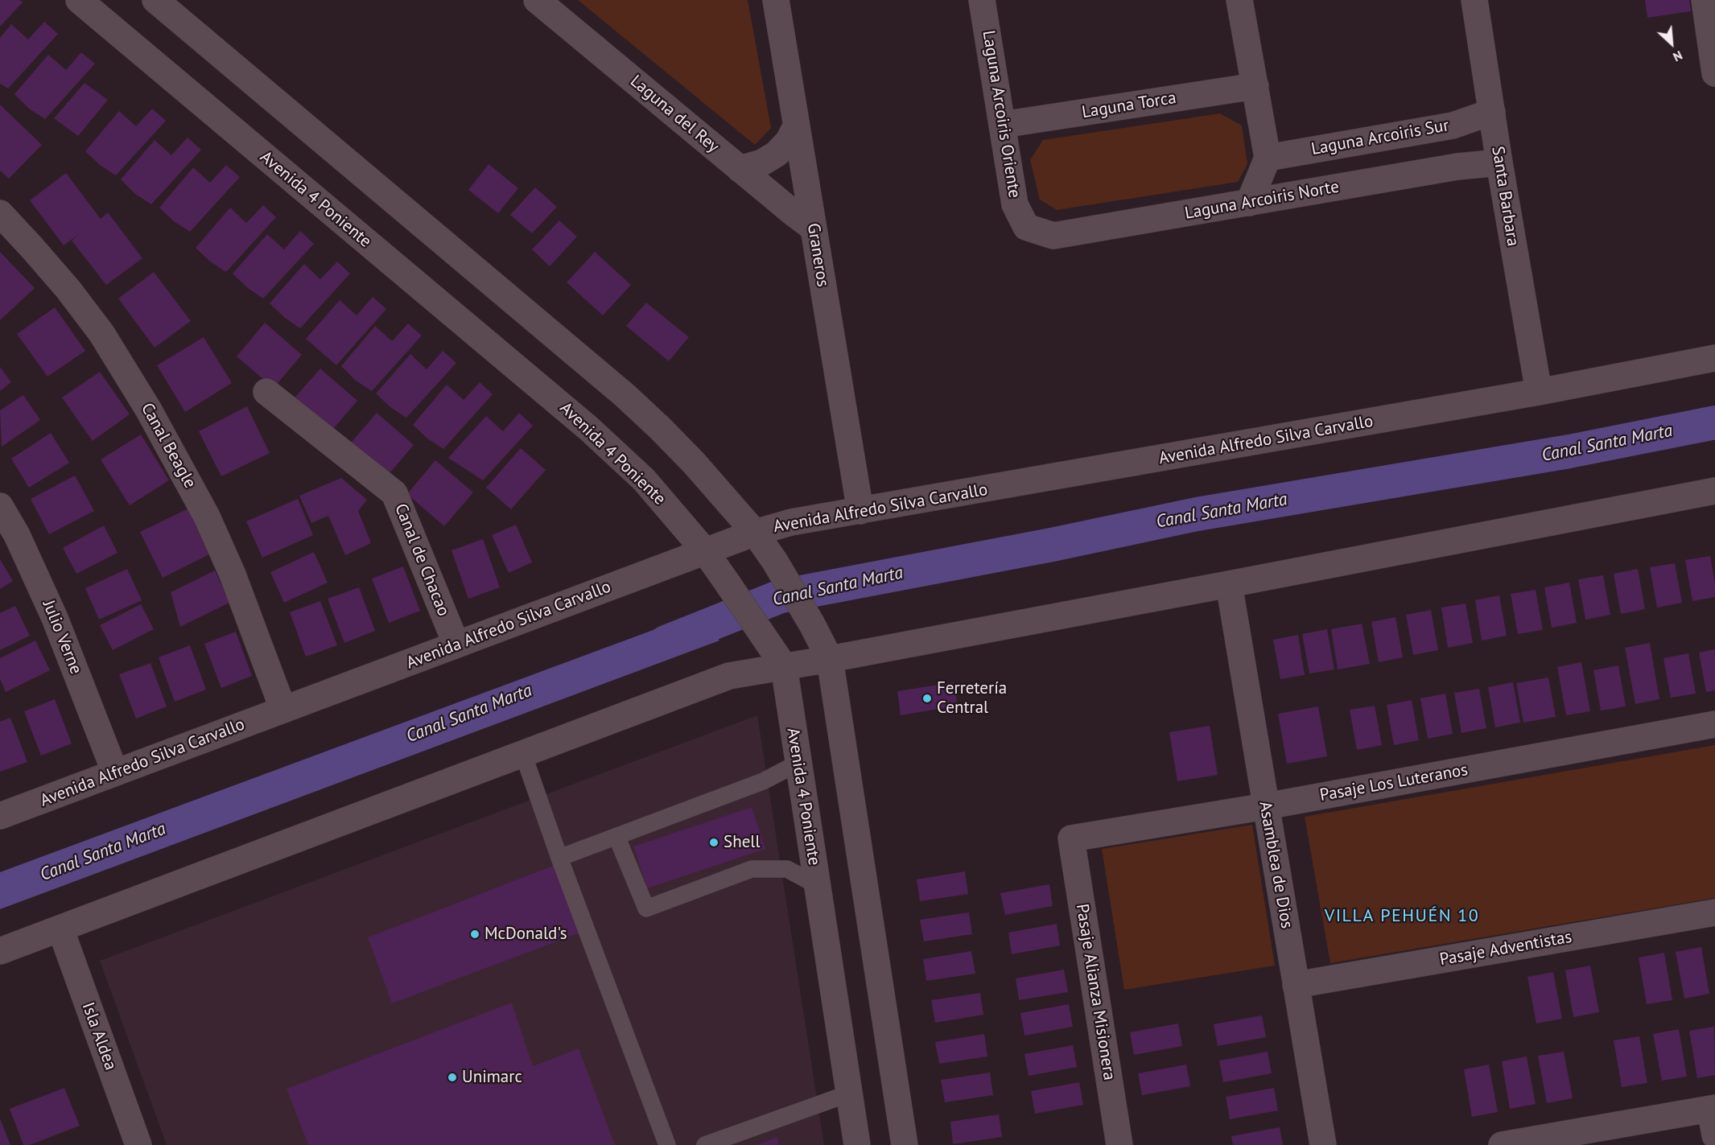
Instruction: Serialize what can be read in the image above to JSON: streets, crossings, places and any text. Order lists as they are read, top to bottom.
{
  "streets": {
    "street": [
      "Laguna Torca",
      "Laguna del Rey",
      "Laguna Arcoiris Oriente",
      "Laguna Arcoiris Sur",
      "Santa Barbara",
      "Avenida 4 Poniente",
      "Laguna Arcoiris Norte",
      "Graneros",
      "Avenida Alfredo Silva Carvallo",
      "Canal Beagle",
      "Canal de Chacao",
      "Julio Verne",
      "Pasaje Los Luteranos",
      "Asamblea de Dios",
      "Pasaje Adventistas",
      "Pasaje Alianza Misionera",
      "Isla Aldea"
    ]
  },
  "crossings": [
    ["Laguna Torca", "Laguna Arcoiris Oriente"],
    ["Laguna del Rey", "Graneros"],
    ["Laguna Arcoiris Oriente", "Laguna Arcoiris Norte"],
    ["Laguna Arcoiris Sur", "Santa Barbara"],
    ["Santa Barbara", "Laguna Arcoiris Norte"],
    ["Santa Barbara", "Avenida Alfredo Silva Carvallo"],
    ["Avenida 4 Poniente", "Avenida Alfredo Silva Carvallo"],
    ["Graneros", "Avenida Alfredo Silva Carvallo"],
    ["Avenida Alfredo Silva Carvallo", "Canal Beagle"],
    ["Avenida Alfredo Silva Carvallo", "Canal de Chacao"],
    ["Avenida Alfredo Silva Carvallo", "Julio Verne"],
    ["Pasaje Los Luteranos", "Asamblea de Dios"],
    ["Pasaje Los Luteranos", "Pasaje Alianza Misionera"],
    ["Asamblea de Dios", "Pasaje Adventistas"]
  ],
  "districts": ["VILLA PEHUÉN 10"],
  "water": ["Canal Santa Marta"],
  "places": [
    "Ferretería Central",
    "Shell",
    "McDonald's",
    "Unimarc"
  ],
  "north": "bottom right"
}
